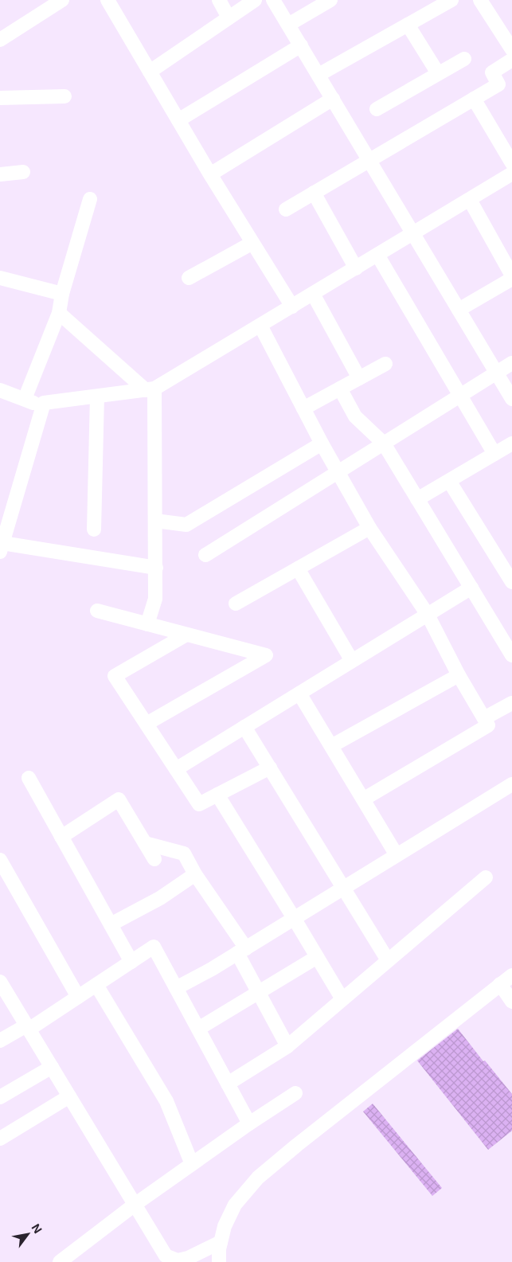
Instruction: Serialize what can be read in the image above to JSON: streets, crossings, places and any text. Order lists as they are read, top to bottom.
{
  "north": "top right"
}
